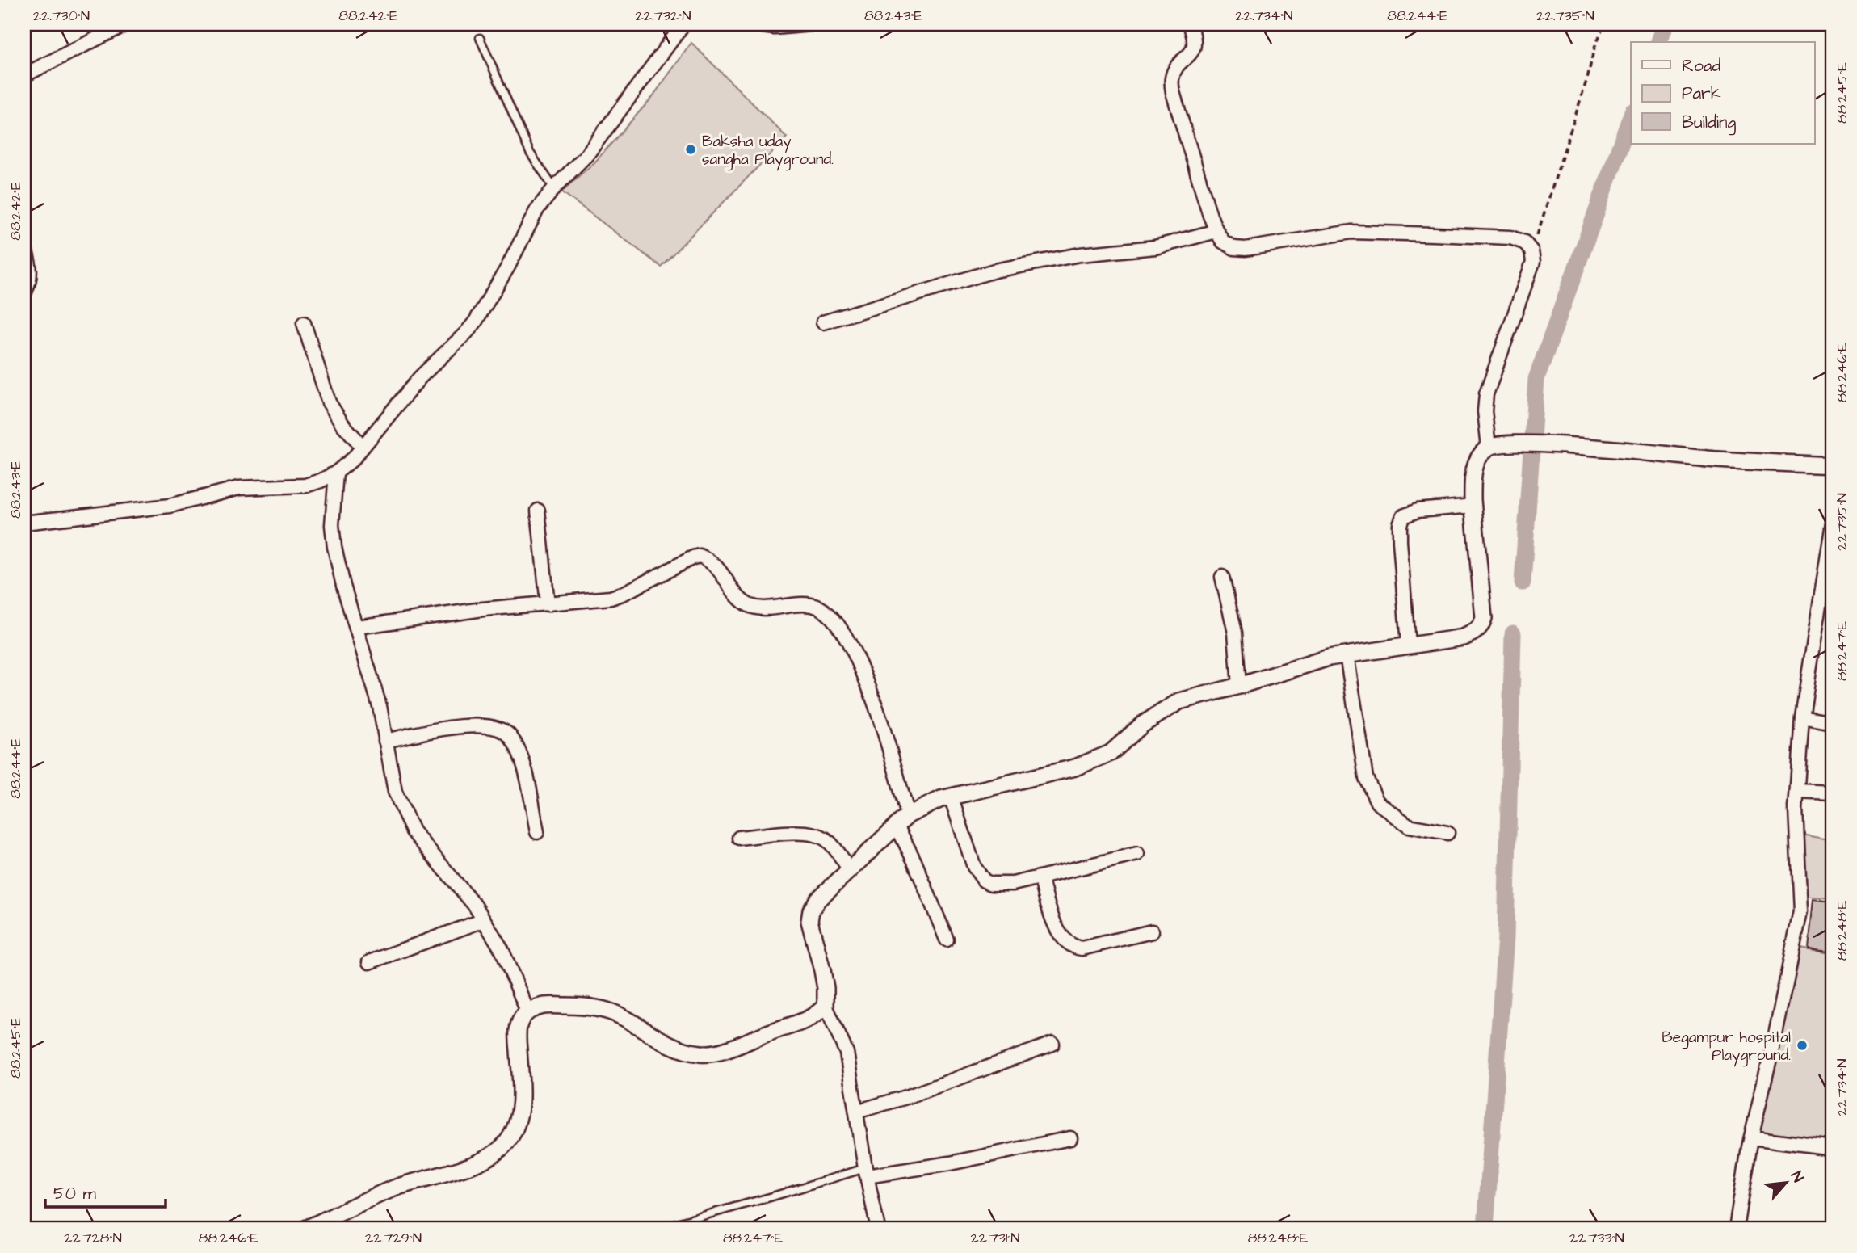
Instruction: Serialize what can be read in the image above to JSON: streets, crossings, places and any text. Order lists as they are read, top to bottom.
{
  "places": ["Baksha uday sangha Playground.", "Begampur hospital Playground."],
  "legend": ["Road", "Park", "Building"],
  "scale_bar": "50 m",
  "north": "top right",
  "coordinates": [
    "22.730°N",
    "88.242°E",
    "22.732°N",
    "88.243°E",
    "22.734°N",
    "88.244°E",
    "22.735°N",
    "88.245°E",
    "88.246°E",
    "88.247°E",
    "88.248°E",
    "22.728°N",
    "22.729°N",
    "22.731°N",
    "22.733°N"
  ]
}
